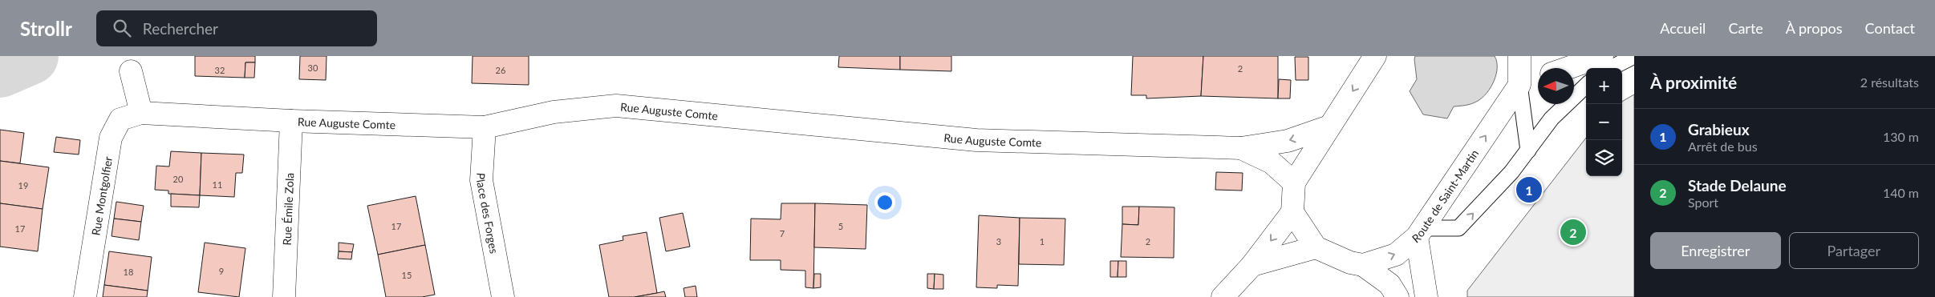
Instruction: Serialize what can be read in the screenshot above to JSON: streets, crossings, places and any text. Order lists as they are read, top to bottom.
{
  "streets": {
    "street": [
      "Rue Auguste Comte",
      "Route de Saint-Martin",
      "Rue Montgolfier",
      "Rue Émile Zola",
      "Place des Forges"
    ]
  },
  "crossings": [
    ["Rue Auguste Comte", "Rue Montgolfier"],
    ["Rue Auguste Comte", "Rue Émile Zola"],
    ["Rue Auguste Comte", "Place des Forges"]
  ],
  "house_numbers": [
    "30",
    "2",
    "32",
    "26",
    "20",
    "11",
    "19",
    "17",
    "5",
    "17",
    "7",
    "3",
    "1",
    "2",
    "9",
    "18",
    "15"
  ],
  "north": "left",
  "page": {
    "header": "Strollr",
    "search": "Rechercher",
    "nav": [
      "Accueil",
      "Carte",
      "À propos",
      "Contact"
    ],
    "heading": ["À proximité", "2 résultats"],
    "map_buttons": ["+", "−"],
    "list": [
      {
        "mark": "1",
        "name": "Grabieux",
        "note": "Arrêt de bus",
        "value": "130 m"
      },
      {
        "mark": "2",
        "name": "Stade Delaune",
        "note": "Sport",
        "value": "140 m"
      }
    ],
    "pins": ["1", "2"],
    "buttons": ["Enregistrer", "Partager"]
  }
}
